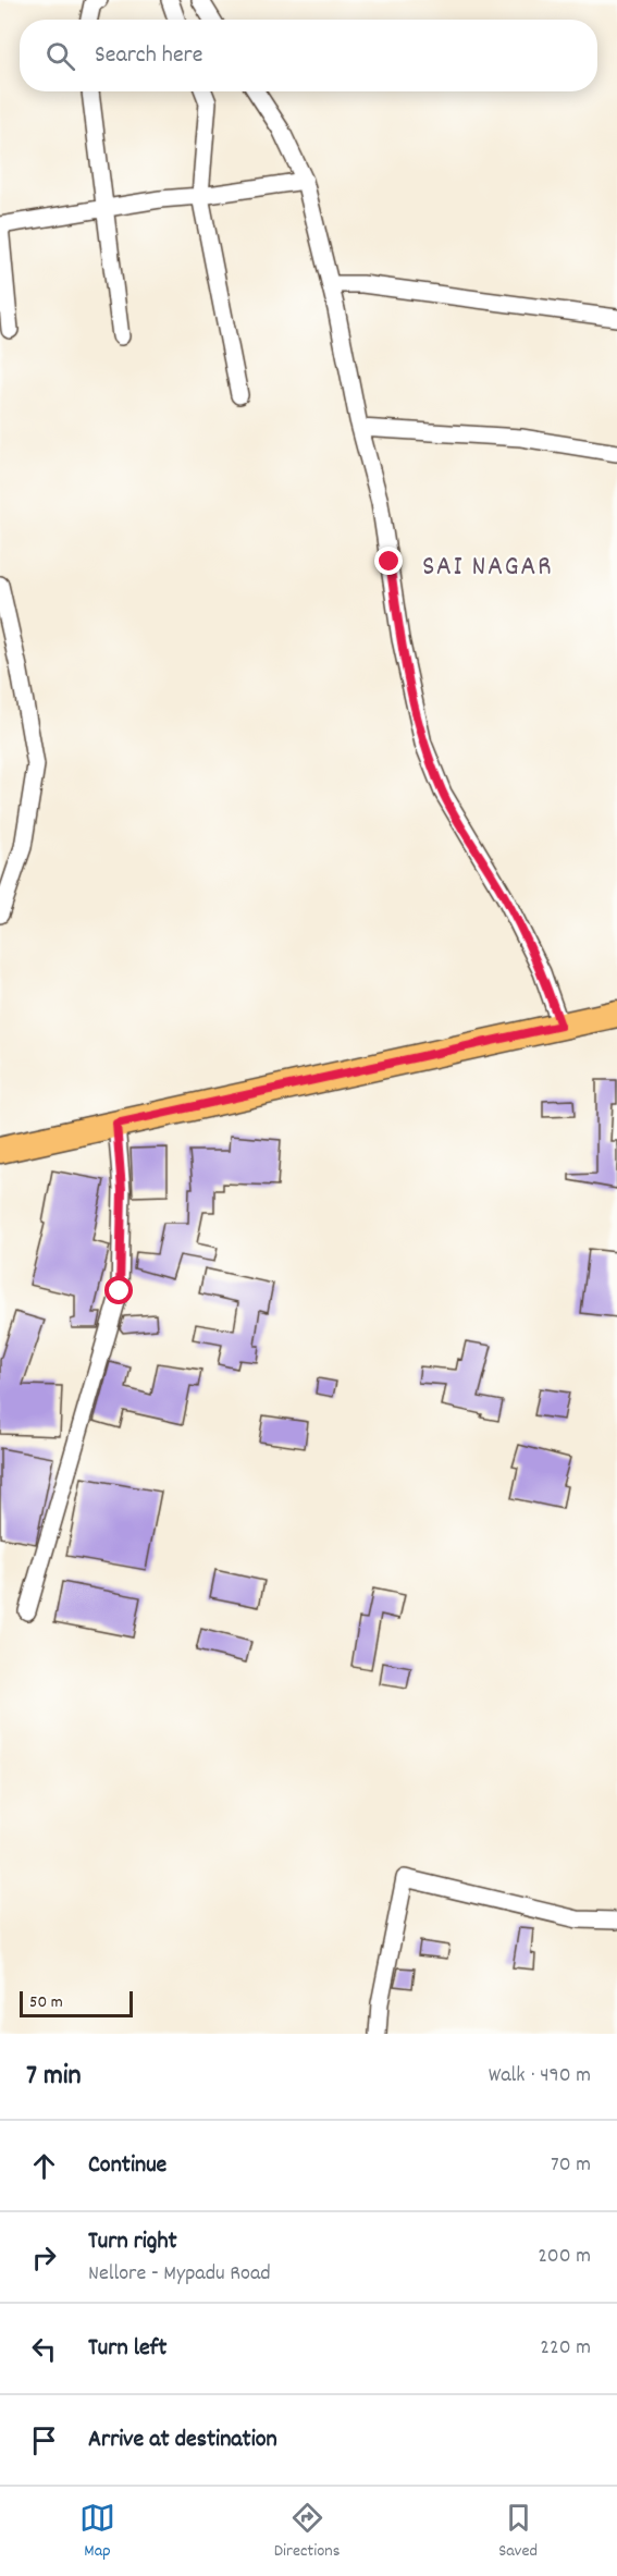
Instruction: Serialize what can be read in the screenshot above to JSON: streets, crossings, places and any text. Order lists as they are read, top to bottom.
{
  "districts": ["SAI NAGAR"],
  "scale_bar": "50 m",
  "page": {
    "search": "Search here",
    "scale": "50 m",
    "heading": ["7 min", "Walk · 490 m"],
    "list": [
      ["Continue", "70 m"],
      ["Turn right", "Nellore - Mypadu Road", "200 m"],
      ["Turn left", "220 m"],
      "Arrive at destination"
    ],
    "nav": ["Map", "Directions", "Saved"]
  }
}
